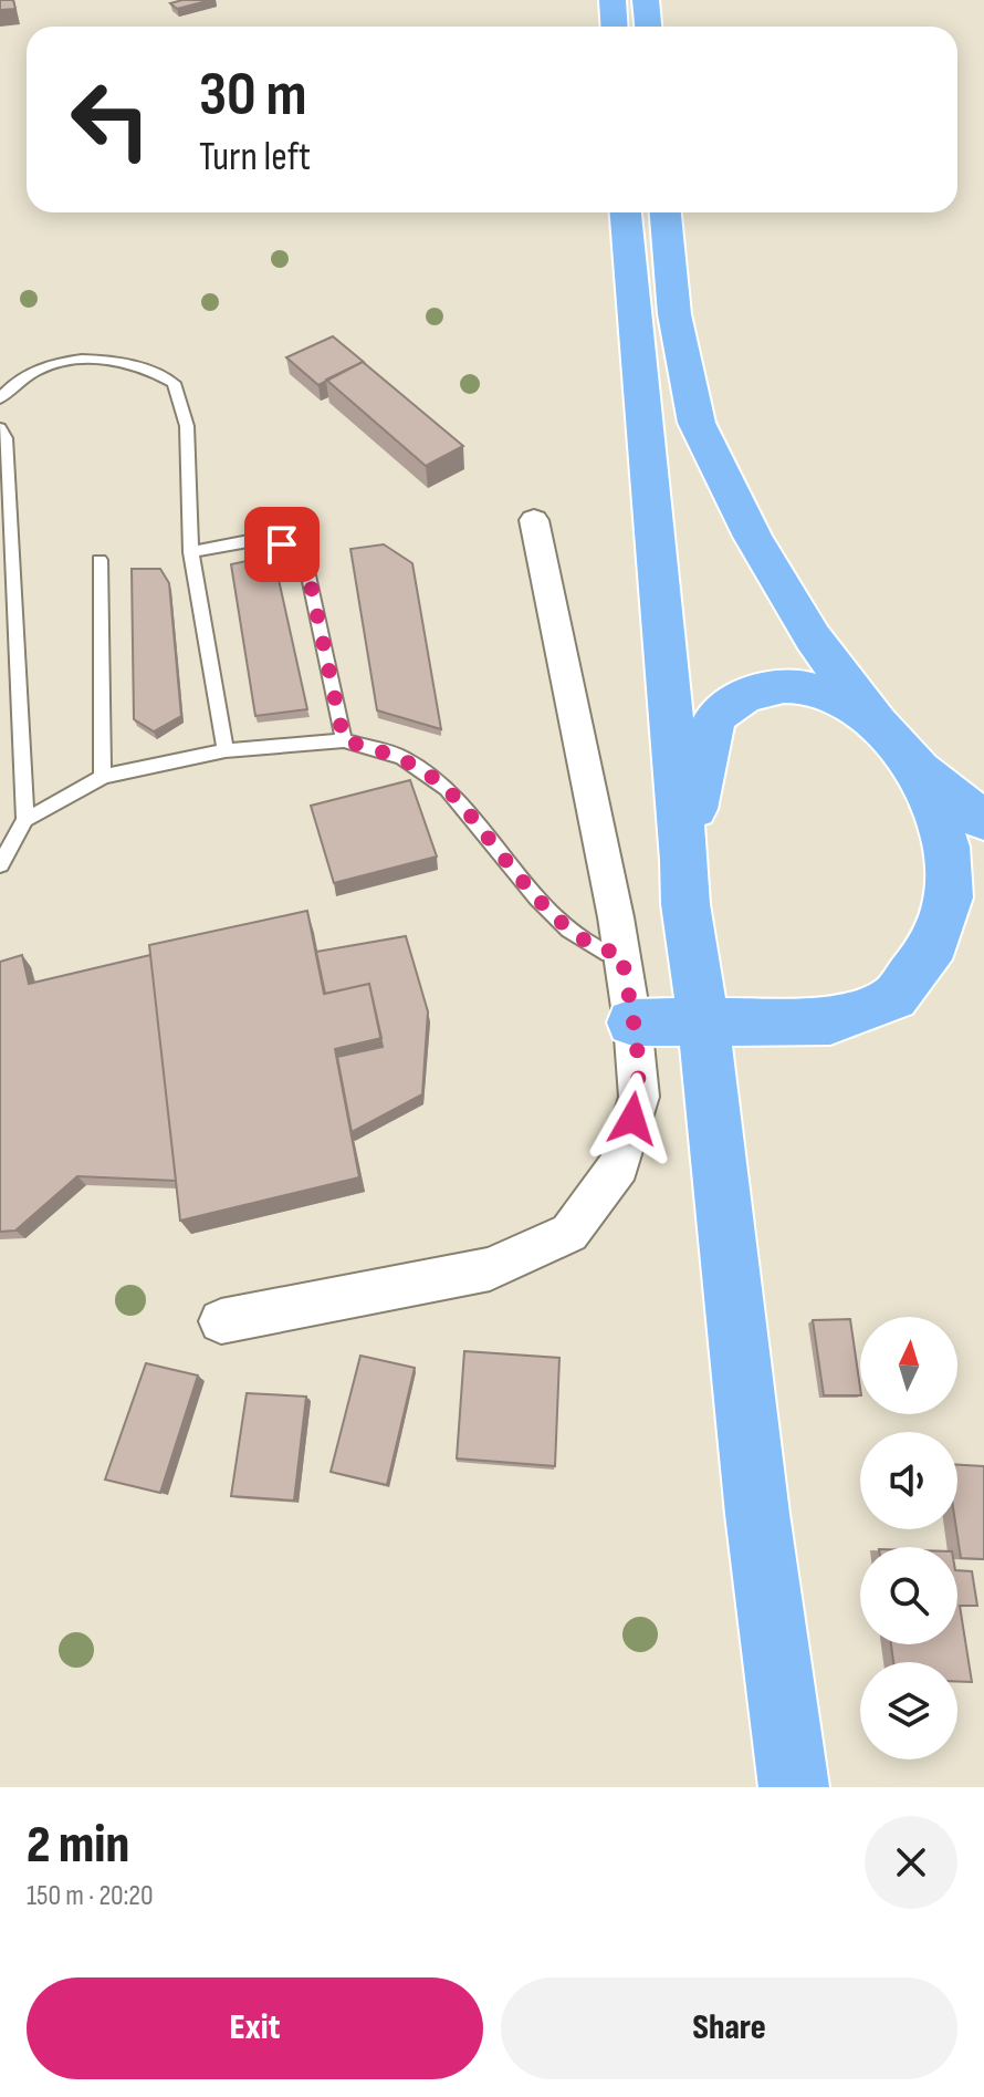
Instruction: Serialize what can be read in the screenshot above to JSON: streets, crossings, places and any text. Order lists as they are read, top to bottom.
{
  "north": "top",
  "page": {
    "turn": ["30 m", "Turn left"],
    "heading": ["2 min", "150 m · 20:20"],
    "buttons": ["Exit", "Share"]
  }
}
